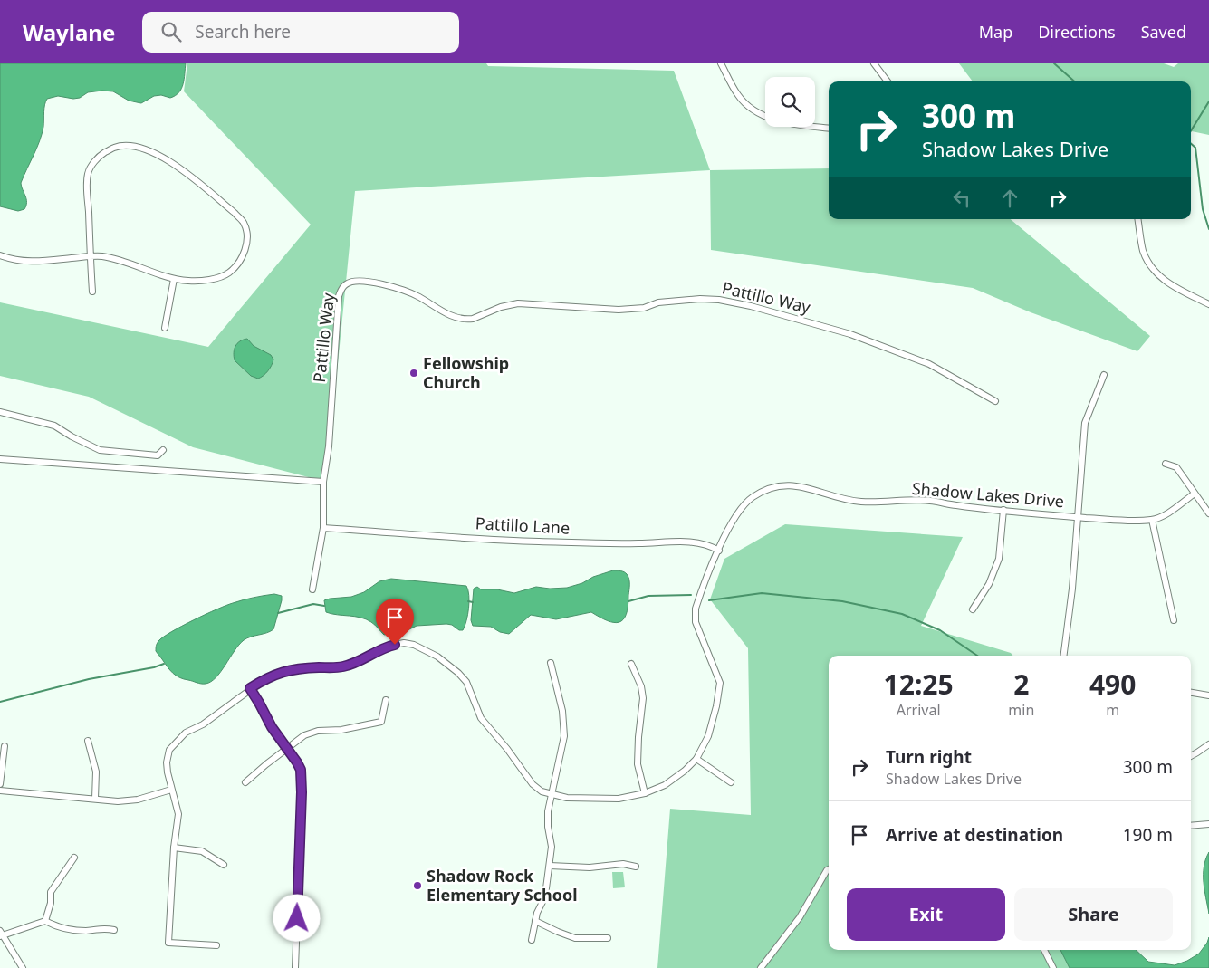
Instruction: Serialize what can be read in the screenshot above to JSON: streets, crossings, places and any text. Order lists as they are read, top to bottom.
{
  "streets": {
    "street": ["Pattillo Way", "Shadow Lakes Drive", "Pattillo Lane"]
  },
  "crossings": [
    ["Pattillo Way", "Pattillo Lane"],
    ["Shadow Lakes Drive", "Pattillo Lane"]
  ],
  "places": ["Fellowship Church", "Shadow Rock Elementary School"],
  "page": {
    "header": "Waylane",
    "search": "Search here",
    "nav": ["Map", "Directions", "Saved"],
    "turn": ["300 m", "Shadow Lakes Drive"],
    "eta": [
      "12:25",
      "Arrival",
      "2",
      "min",
      "490",
      "m"
    ],
    "list": [
      {
        "name": "Turn right",
        "note": "Shadow Lakes Drive",
        "value": "300 m"
      },
      {
        "name": "Arrive at destination",
        "value": "190 m"
      }
    ],
    "buttons": ["Exit", "Share"]
  }
}
